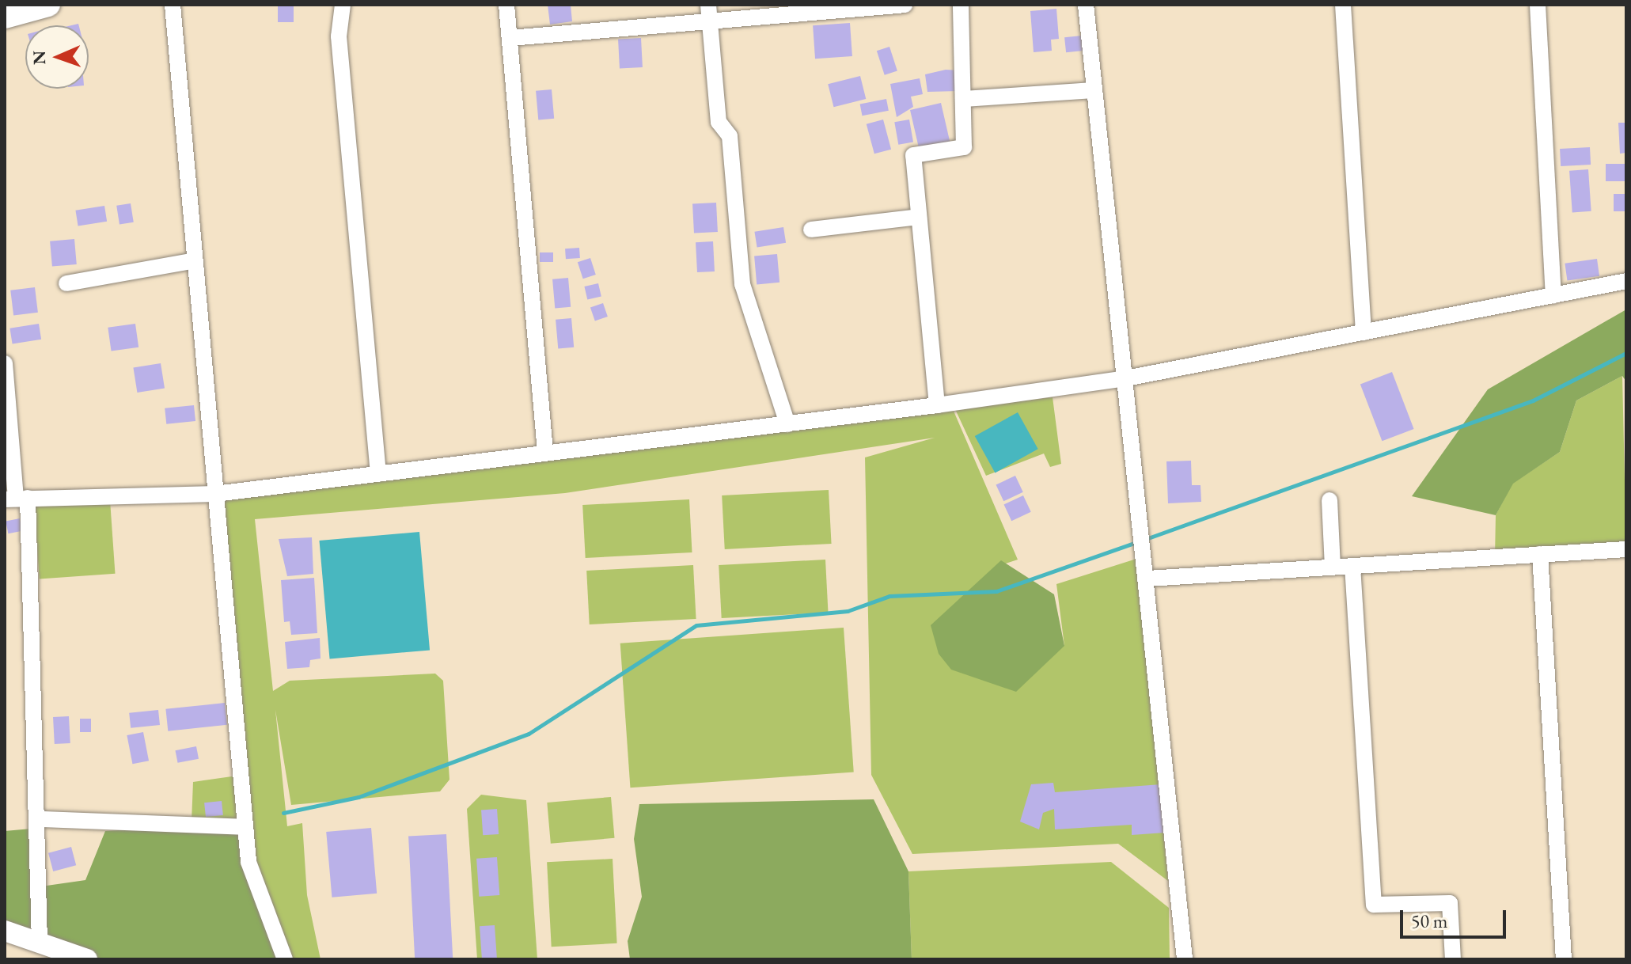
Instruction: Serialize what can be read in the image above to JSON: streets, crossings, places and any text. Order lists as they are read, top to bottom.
{
  "scale_bar": "50 m",
  "north": "left"
}
